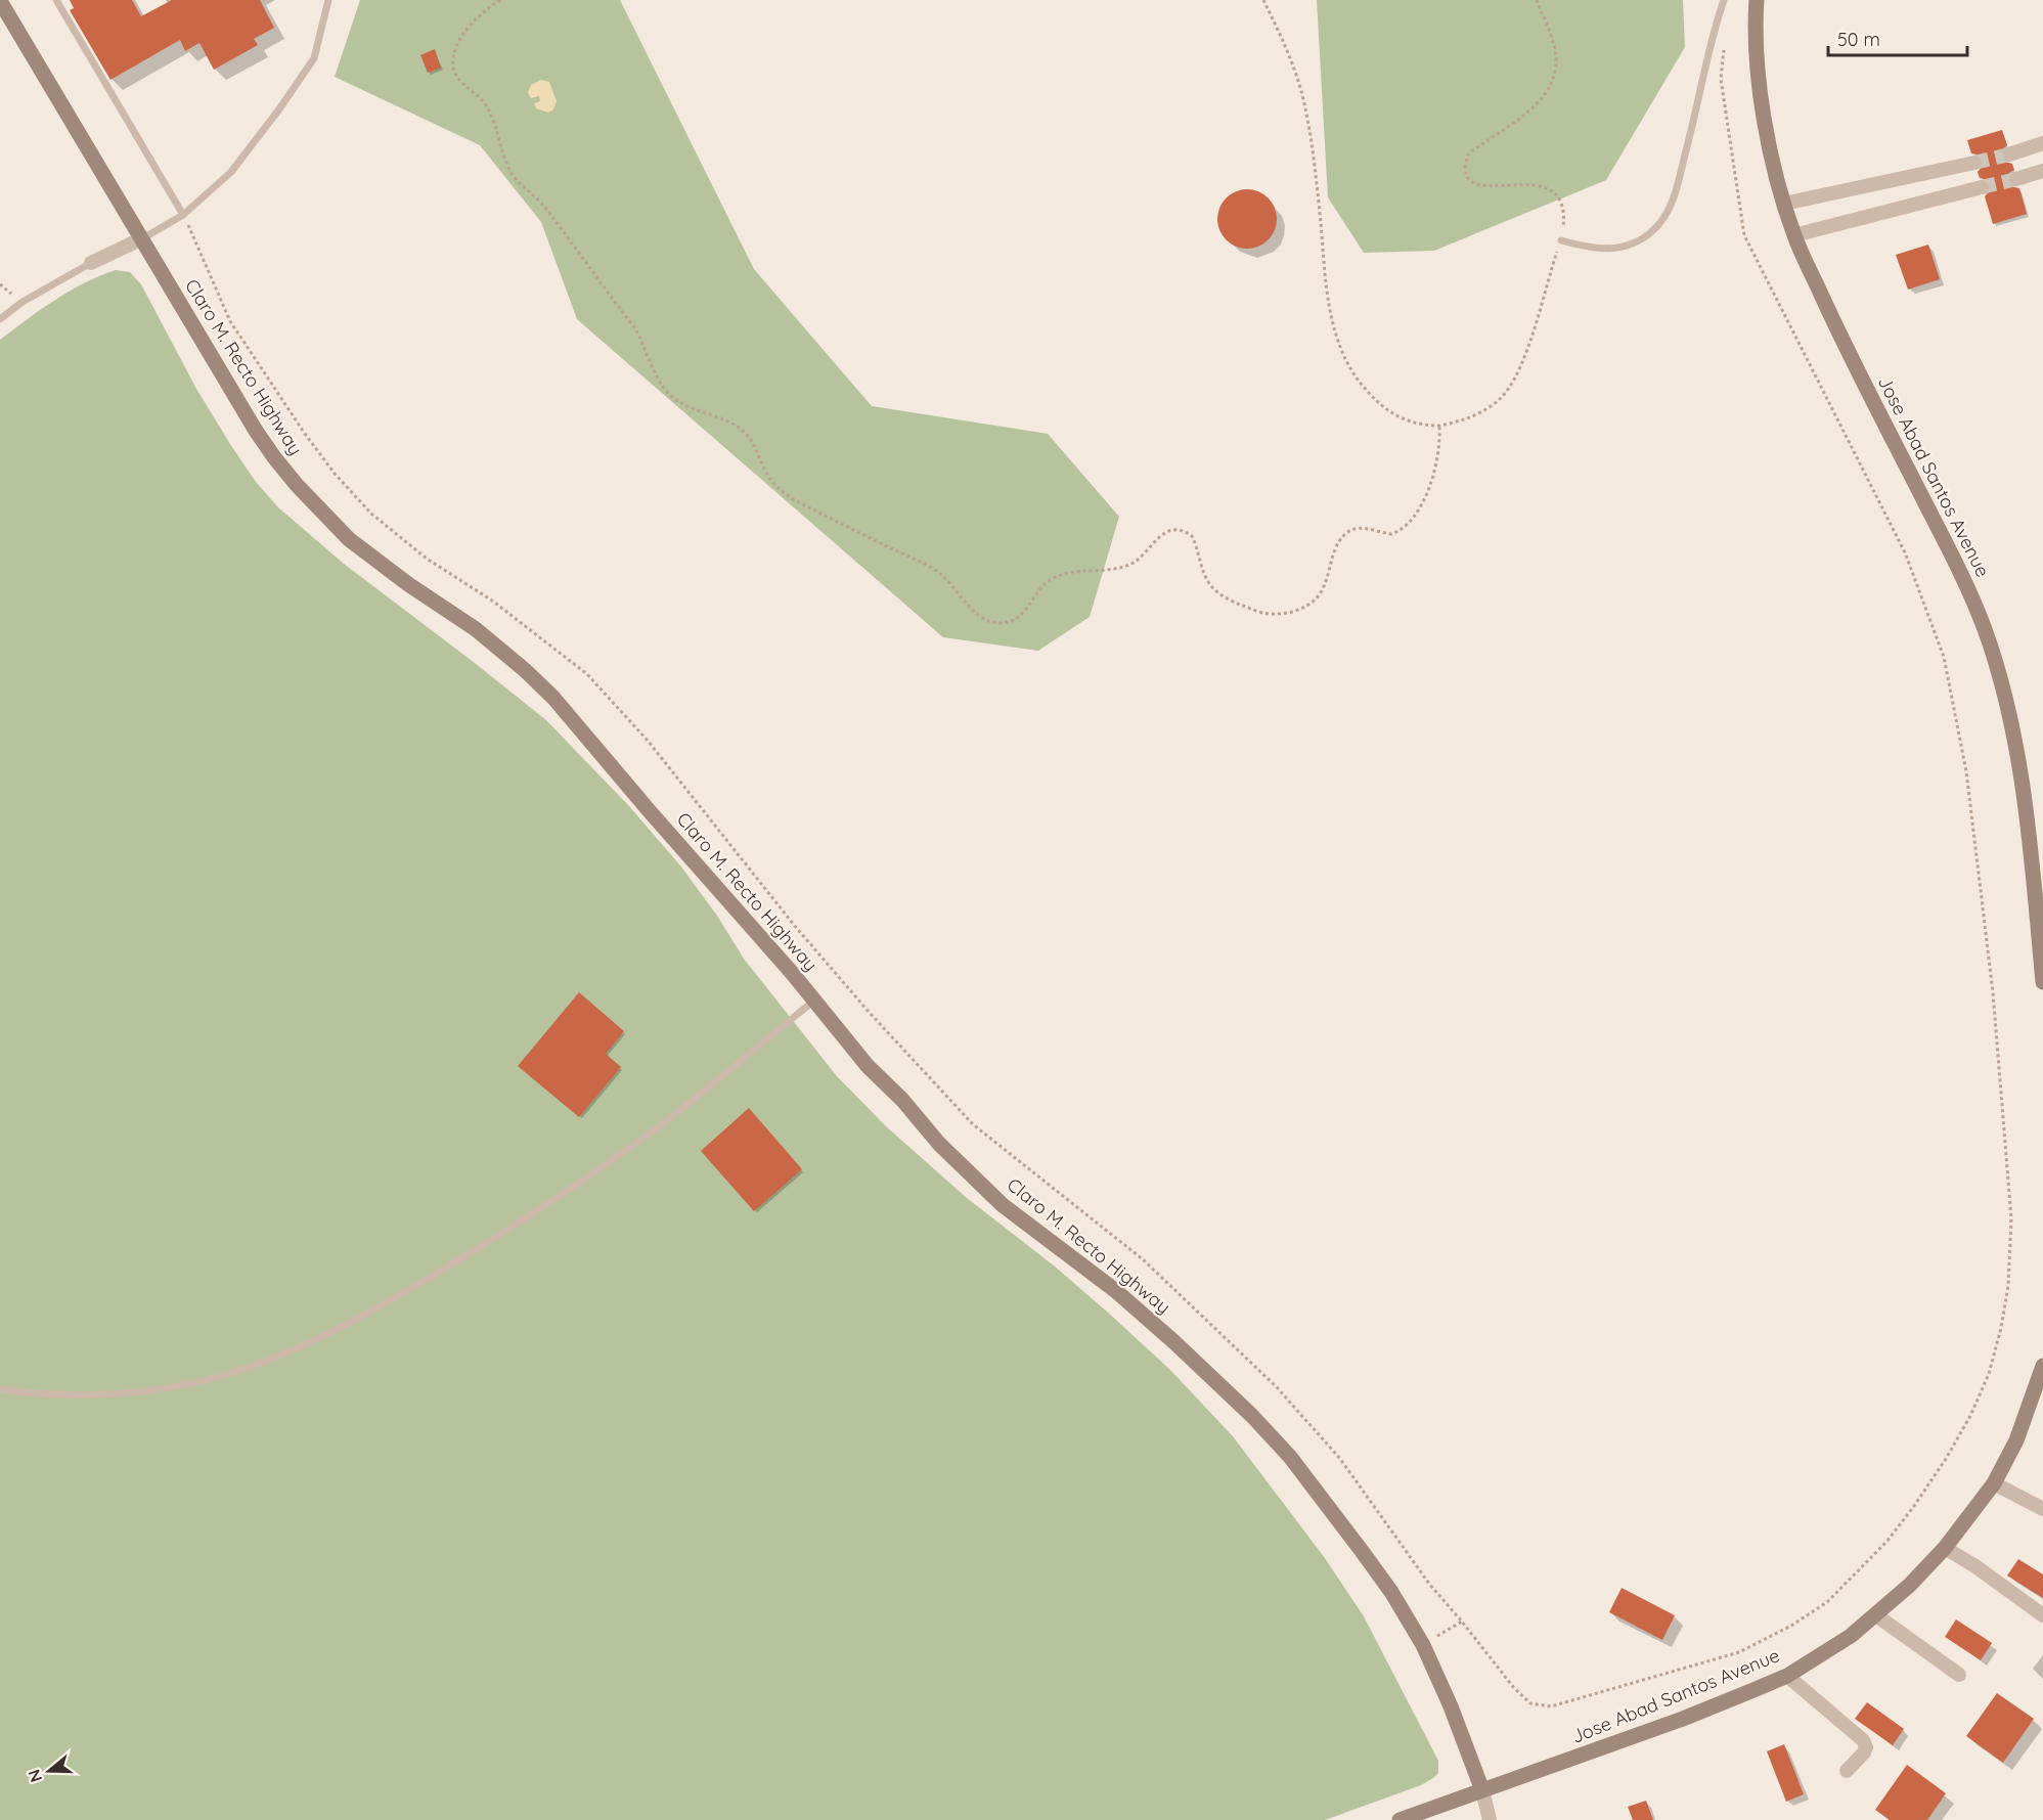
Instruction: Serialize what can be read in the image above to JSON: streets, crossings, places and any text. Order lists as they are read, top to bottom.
{
  "streets": {
    "main road": ["Claro M. Recto Highway", "Jose Abad Santos Avenue"]
  },
  "crossings": [
    ["Claro M. Recto Highway", "Jose Abad Santos Avenue"]
  ],
  "scale_bar": "50 m",
  "north": "left"
}
